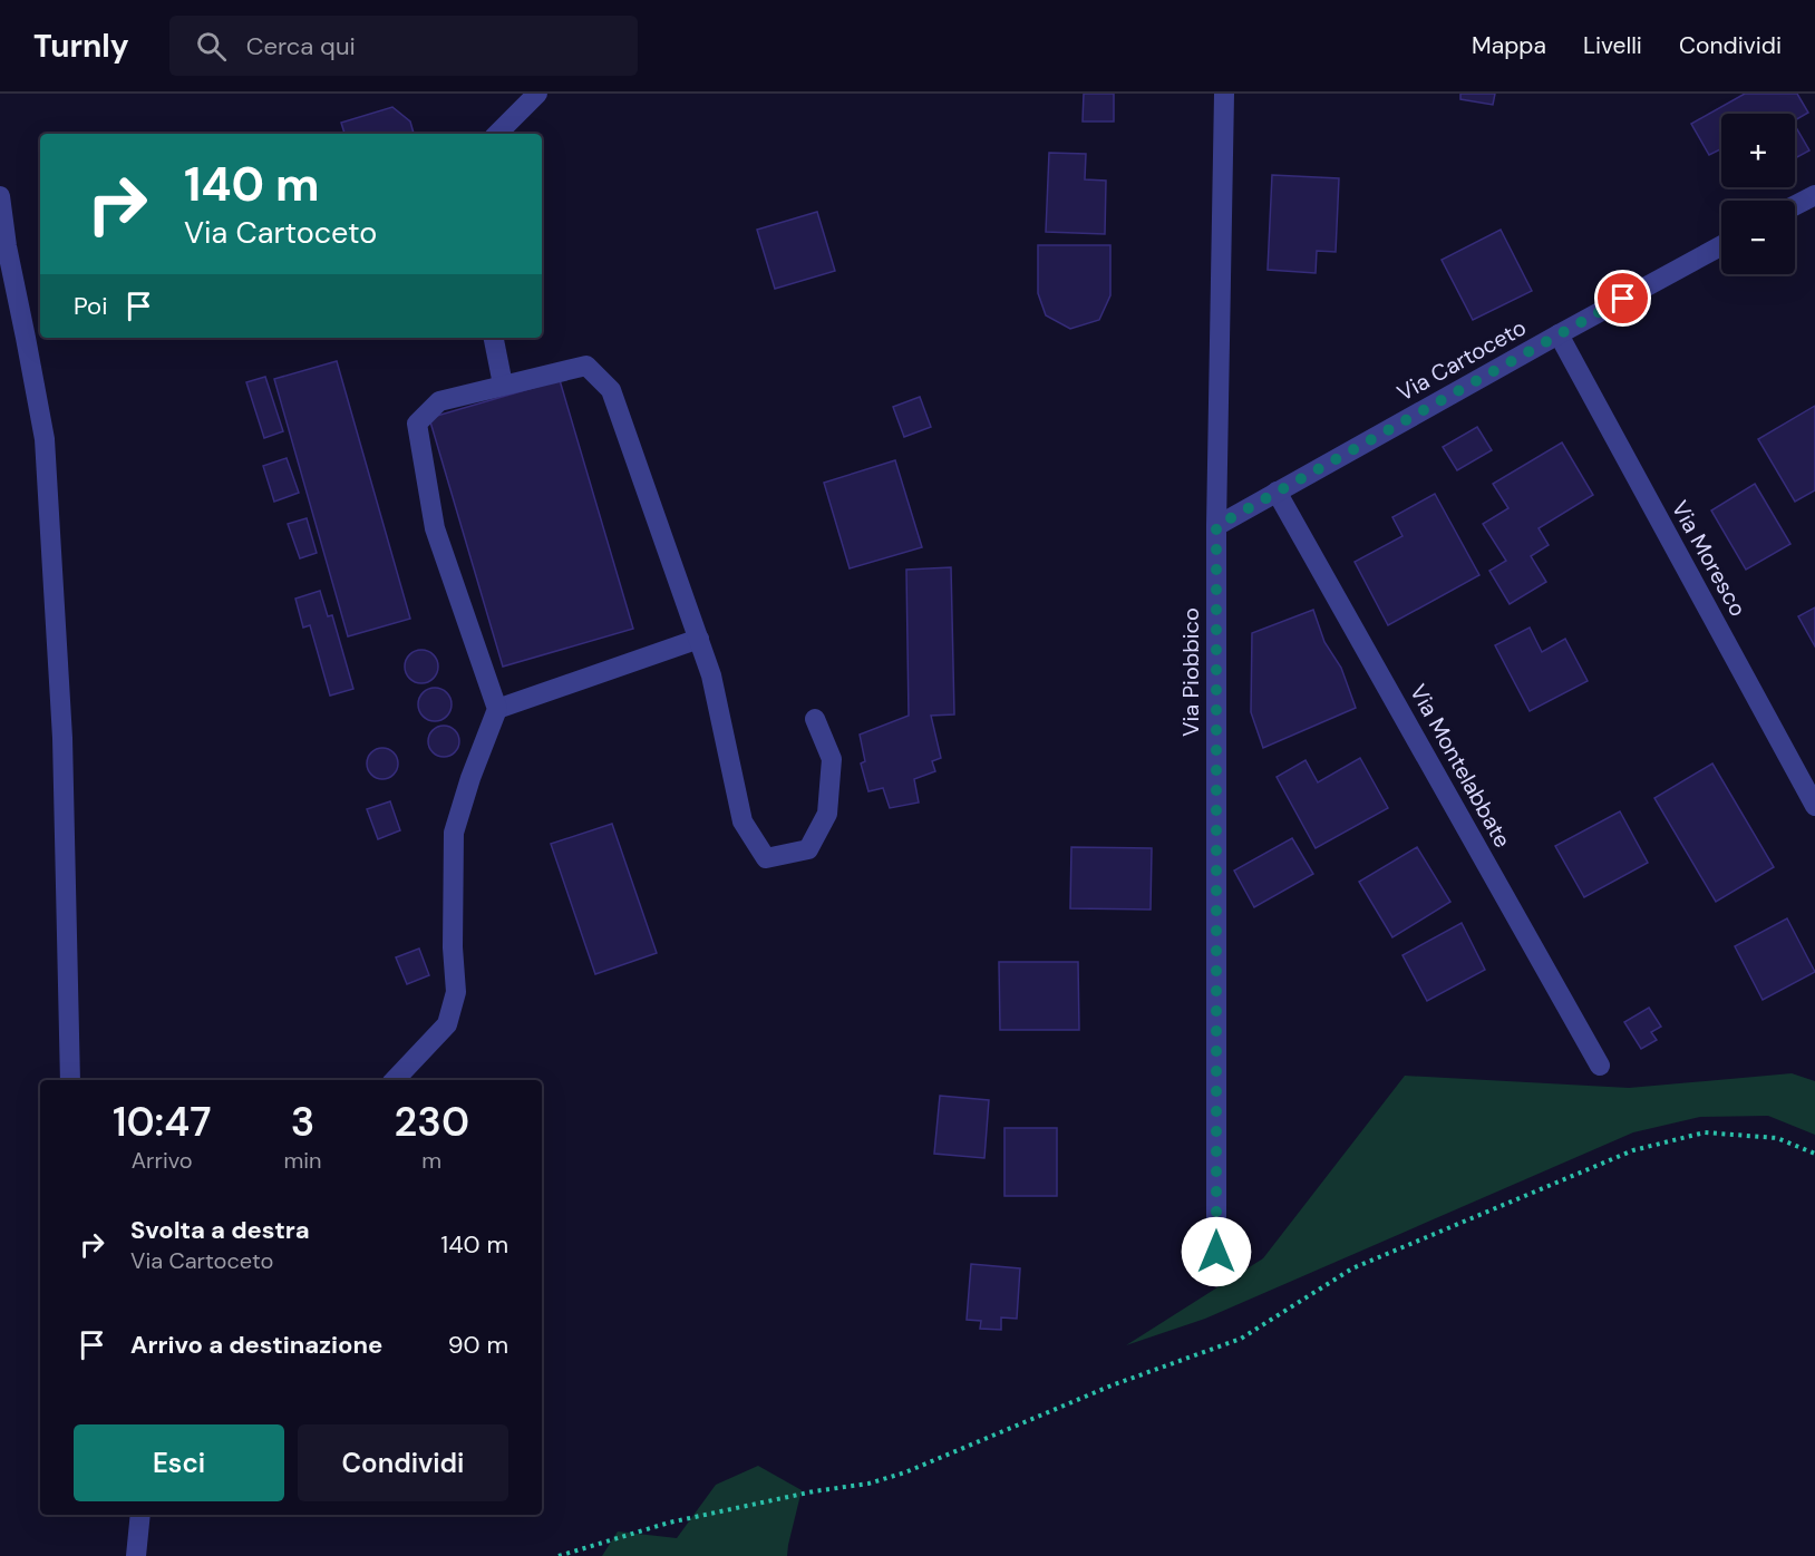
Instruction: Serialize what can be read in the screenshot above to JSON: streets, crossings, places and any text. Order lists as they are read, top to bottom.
{
  "streets": {
    "street": [
      "Via Cartoceto",
      "Via Moresco",
      "Via Piobbico",
      "Via Montelabbate"
    ]
  },
  "crossings": [
    ["Via Cartoceto", "Via Moresco"],
    ["Via Cartoceto", "Via Piobbico"],
    ["Via Cartoceto", "Via Montelabbate"]
  ],
  "page": {
    "header": "Turnly",
    "search": "Cerca qui",
    "nav": ["Mappa", "Livelli", "Condividi"],
    "map_buttons": ["+", "−"],
    "turn": ["140 m", "Via Cartoceto"],
    "then": "Poi",
    "eta": [
      "10:47",
      "Arrivo",
      "3",
      "min",
      "230",
      "m"
    ],
    "list": [
      {
        "name": "Svolta a destra",
        "note": "Via Cartoceto",
        "value": "140 m"
      },
      {
        "name": "Arrivo a destinazione",
        "value": "90 m"
      }
    ],
    "buttons": ["Esci", "Condividi"]
  }
}
